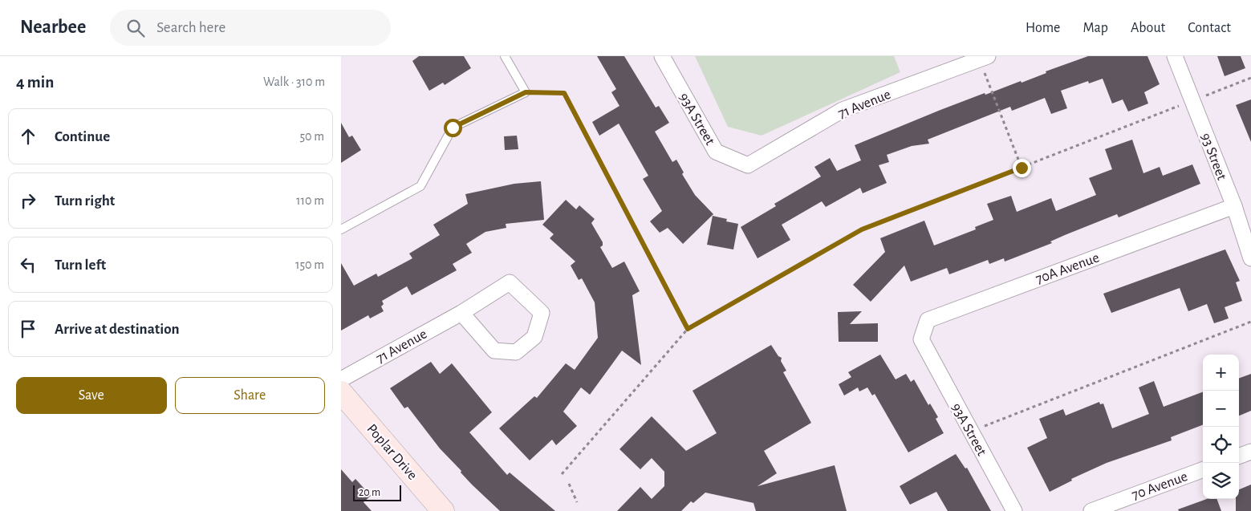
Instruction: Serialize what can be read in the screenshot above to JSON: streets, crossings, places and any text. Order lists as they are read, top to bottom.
{
  "streets": {
    "street": [
      "71 Avenue",
      "93A Street",
      "93 Street",
      "70A Avenue",
      "Poplar Drive",
      "70 Avenue"
    ]
  },
  "crossings": [
    ["71 Avenue", "93A Street"],
    ["93A Street", "70A Avenue"],
    ["93 Street", "70A Avenue"]
  ],
  "scale_bar": "20 m",
  "page": {
    "header": "Nearbee",
    "search": "Search here",
    "nav": [
      "Home",
      "Map",
      "About",
      "Contact"
    ],
    "heading": ["4 min", "Walk · 310 m"],
    "list": [
      ["Continue", "50 m"],
      ["Turn right", "110 m"],
      ["Turn left", "150 m"],
      "Arrive at destination"
    ],
    "map_buttons": ["+", "−"],
    "buttons": ["Save", "Share"],
    "scale": "20 m"
  }
}
